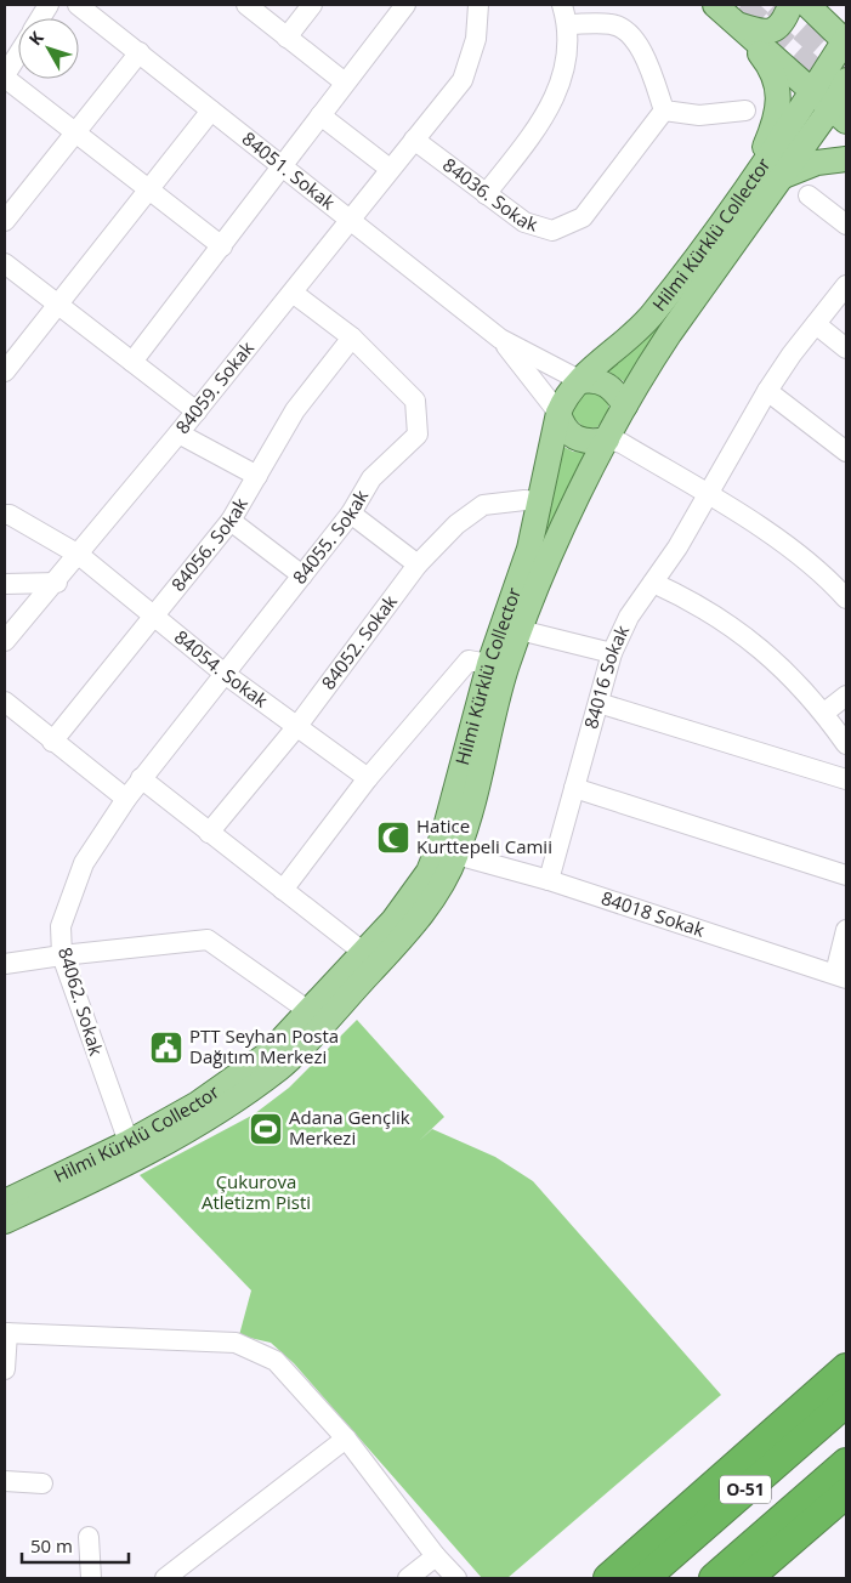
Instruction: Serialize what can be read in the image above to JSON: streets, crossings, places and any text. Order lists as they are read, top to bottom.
{
  "streets": {
    "highway": ["O-51"],
    "main road": ["Hilmi Kürklü Collector"],
    "street": [
      "84051. Sokak",
      "84036. Sokak",
      "84059. Sokak",
      "84055. Sokak",
      "84056. Sokak",
      "84052. Sokak",
      "84054. Sokak",
      "84016 Sokak",
      "84018 Sokak",
      "84062. Sokak"
    ]
  },
  "crossings": [
    ["84051. Sokak", "84059. Sokak"],
    ["84036. Sokak", "84059. Sokak"],
    ["Hilmi Kürklü Collector", "84052. Sokak"],
    ["Hilmi Kürklü Collector", "84018 Sokak"],
    ["Hilmi Kürklü Collector", "84062. Sokak"],
    ["84059. Sokak", "84055. Sokak"],
    ["84059. Sokak", "84054. Sokak"],
    ["84055. Sokak", "84056. Sokak"],
    ["84055. Sokak", "84054. Sokak"],
    ["84055. Sokak", "84062. Sokak"],
    ["84056. Sokak", "84054. Sokak"],
    ["84052. Sokak", "84054. Sokak"],
    ["84016 Sokak", "84018 Sokak"]
  ],
  "parks": ["Çukurova Atletizm Pisti"],
  "places": {
    "mosque": ["Hatice Kurttepeli Camii"],
    "public building": ["PTT Seyhan Posta Dağıtım Merkezi"],
    "sports": ["Adana Gençlik Merkezi"]
  },
  "scale_bar": "50 m",
  "north": "top left"
}
